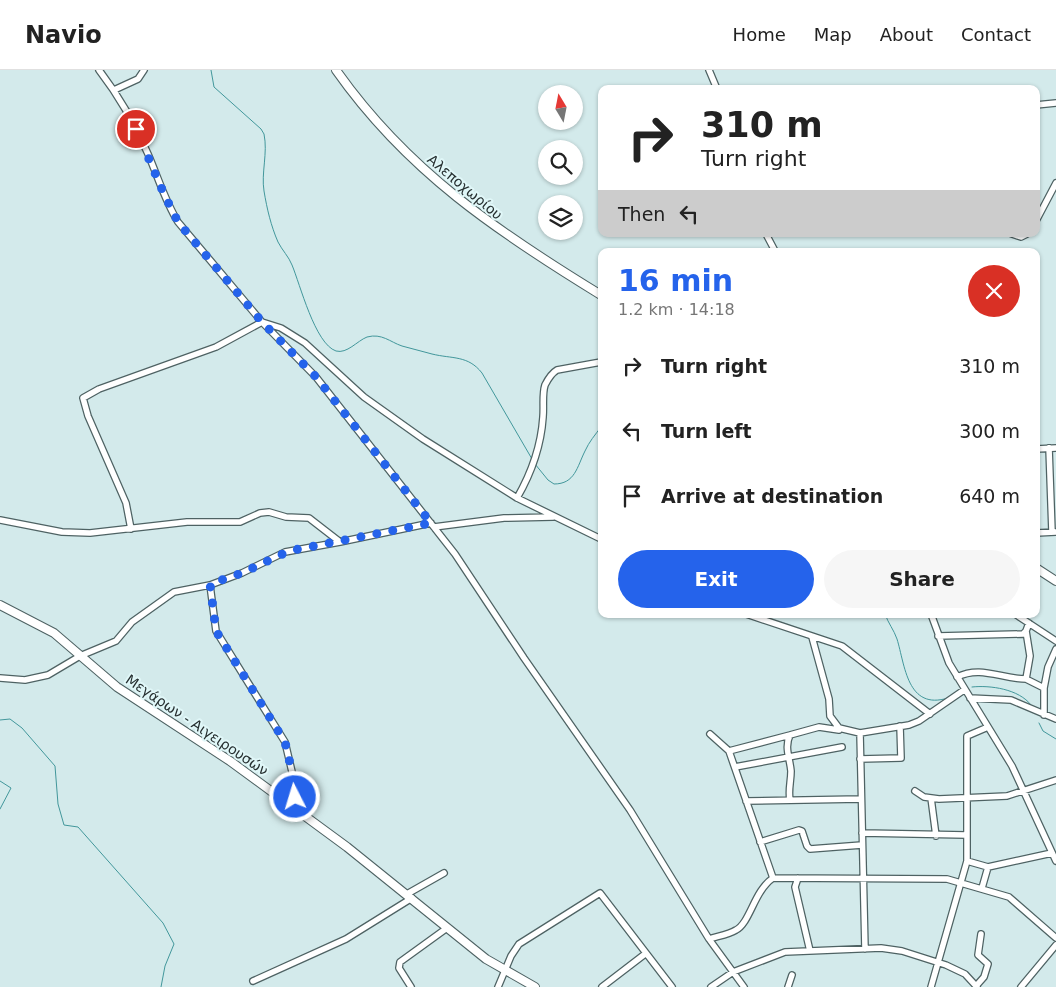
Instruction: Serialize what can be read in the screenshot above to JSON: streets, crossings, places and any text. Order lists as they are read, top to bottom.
{
  "streets": {
    "main road": ["Αλεποχωρίου", "Μεγάρων - Αιγειρουσών"]
  },
  "north": "top",
  "page": {
    "header": "Navio",
    "nav": [
      "Home",
      "Map",
      "About",
      "Contact"
    ],
    "turn": ["310 m", "Turn right"],
    "then": "Then",
    "heading": ["16 min", "1.2 km · 14:18"],
    "list": [
      {
        "name": "Turn right",
        "value": "310 m"
      },
      {
        "name": "Turn left",
        "value": "300 m"
      },
      {
        "name": "Arrive at destination",
        "value": "640 m"
      }
    ],
    "buttons": ["Exit", "Share"]
  }
}
